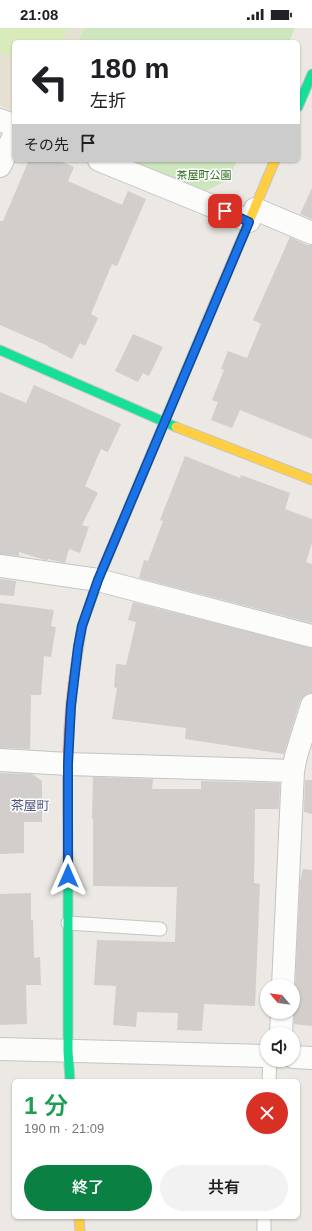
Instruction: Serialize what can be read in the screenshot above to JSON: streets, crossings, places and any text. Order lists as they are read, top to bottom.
{
  "districts": ["茶屋町"],
  "parks": ["茶屋町公園"],
  "north": "top left",
  "page": {
    "status": "21:08",
    "turn": ["180 m", "左折"],
    "then": "その先",
    "heading": ["1 分", "190 m · 21:09"],
    "buttons": ["終了", "共有"]
  }
}
